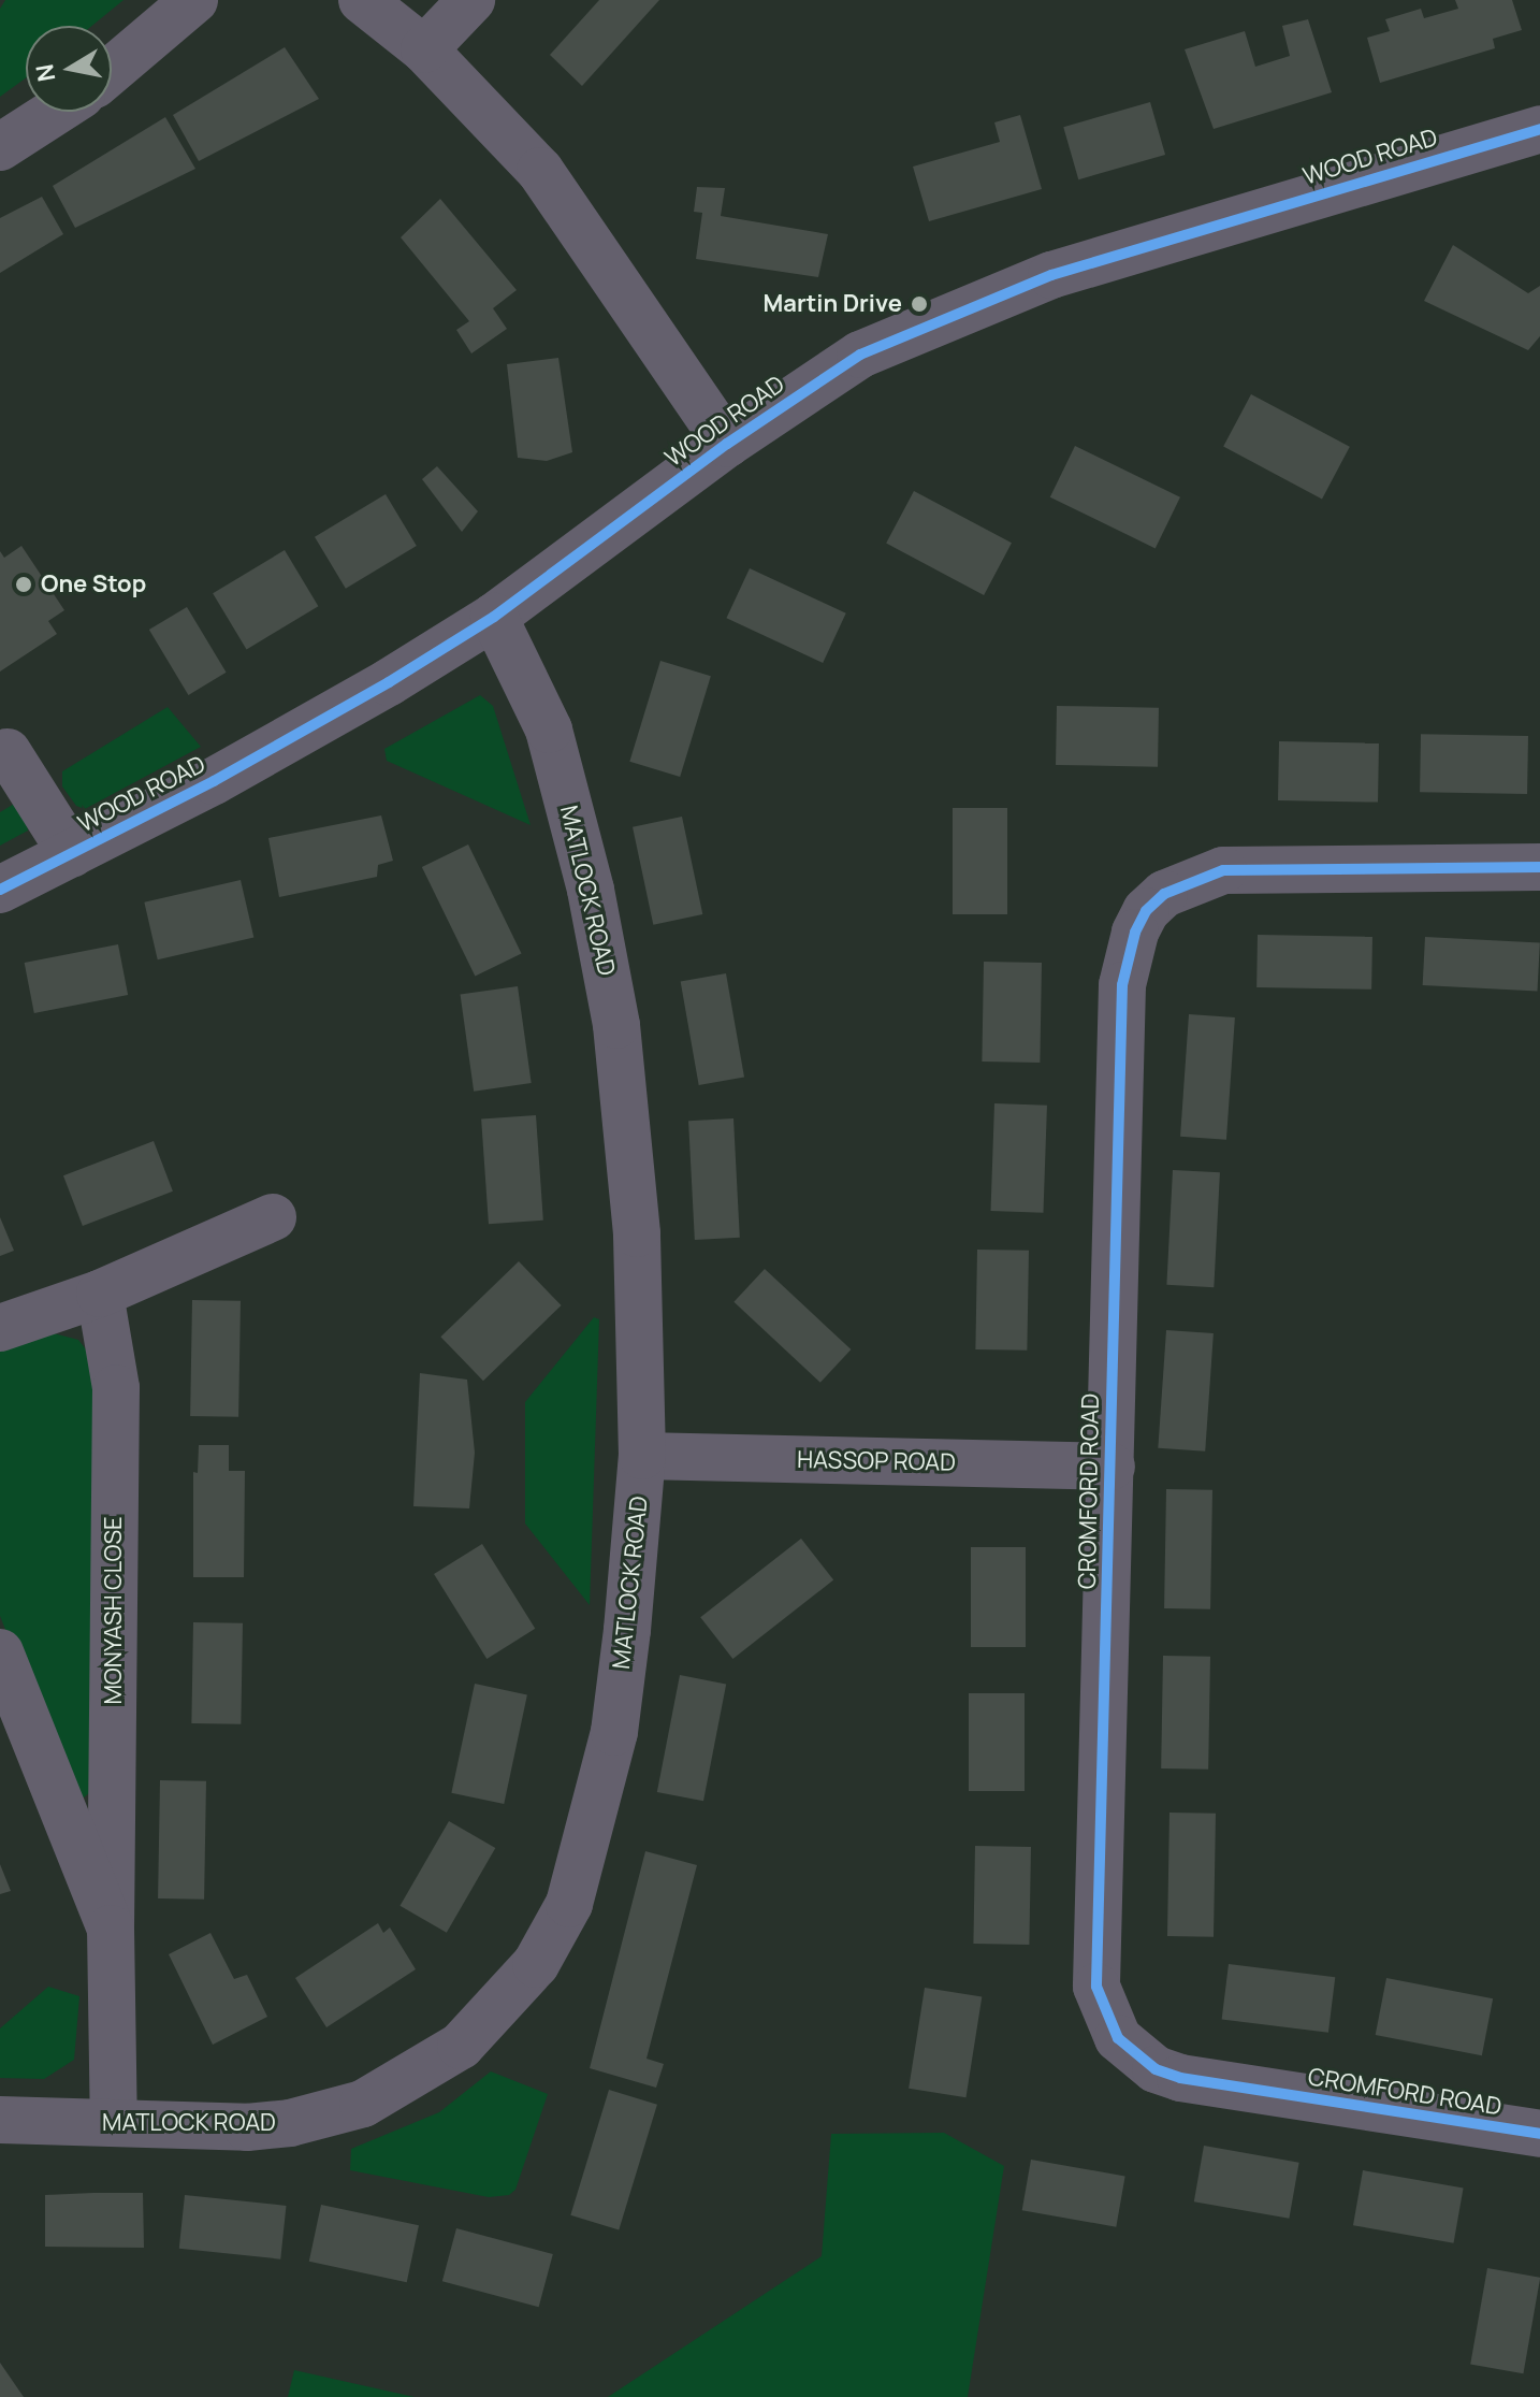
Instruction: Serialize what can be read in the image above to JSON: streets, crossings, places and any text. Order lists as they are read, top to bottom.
{
  "streets": {
    "street": [
      "WOOD ROAD",
      "MATLOCK ROAD",
      "HASSOP ROAD",
      "CROMFORD ROAD",
      "MONYASH CLOSE"
    ]
  },
  "crossings": [
    ["WOOD ROAD", "MATLOCK ROAD"],
    ["MATLOCK ROAD", "HASSOP ROAD"],
    ["MATLOCK ROAD", "MONYASH CLOSE"],
    ["HASSOP ROAD", "CROMFORD ROAD"]
  ],
  "places": ["Martin Drive", "One Stop"],
  "north": "left"
}
